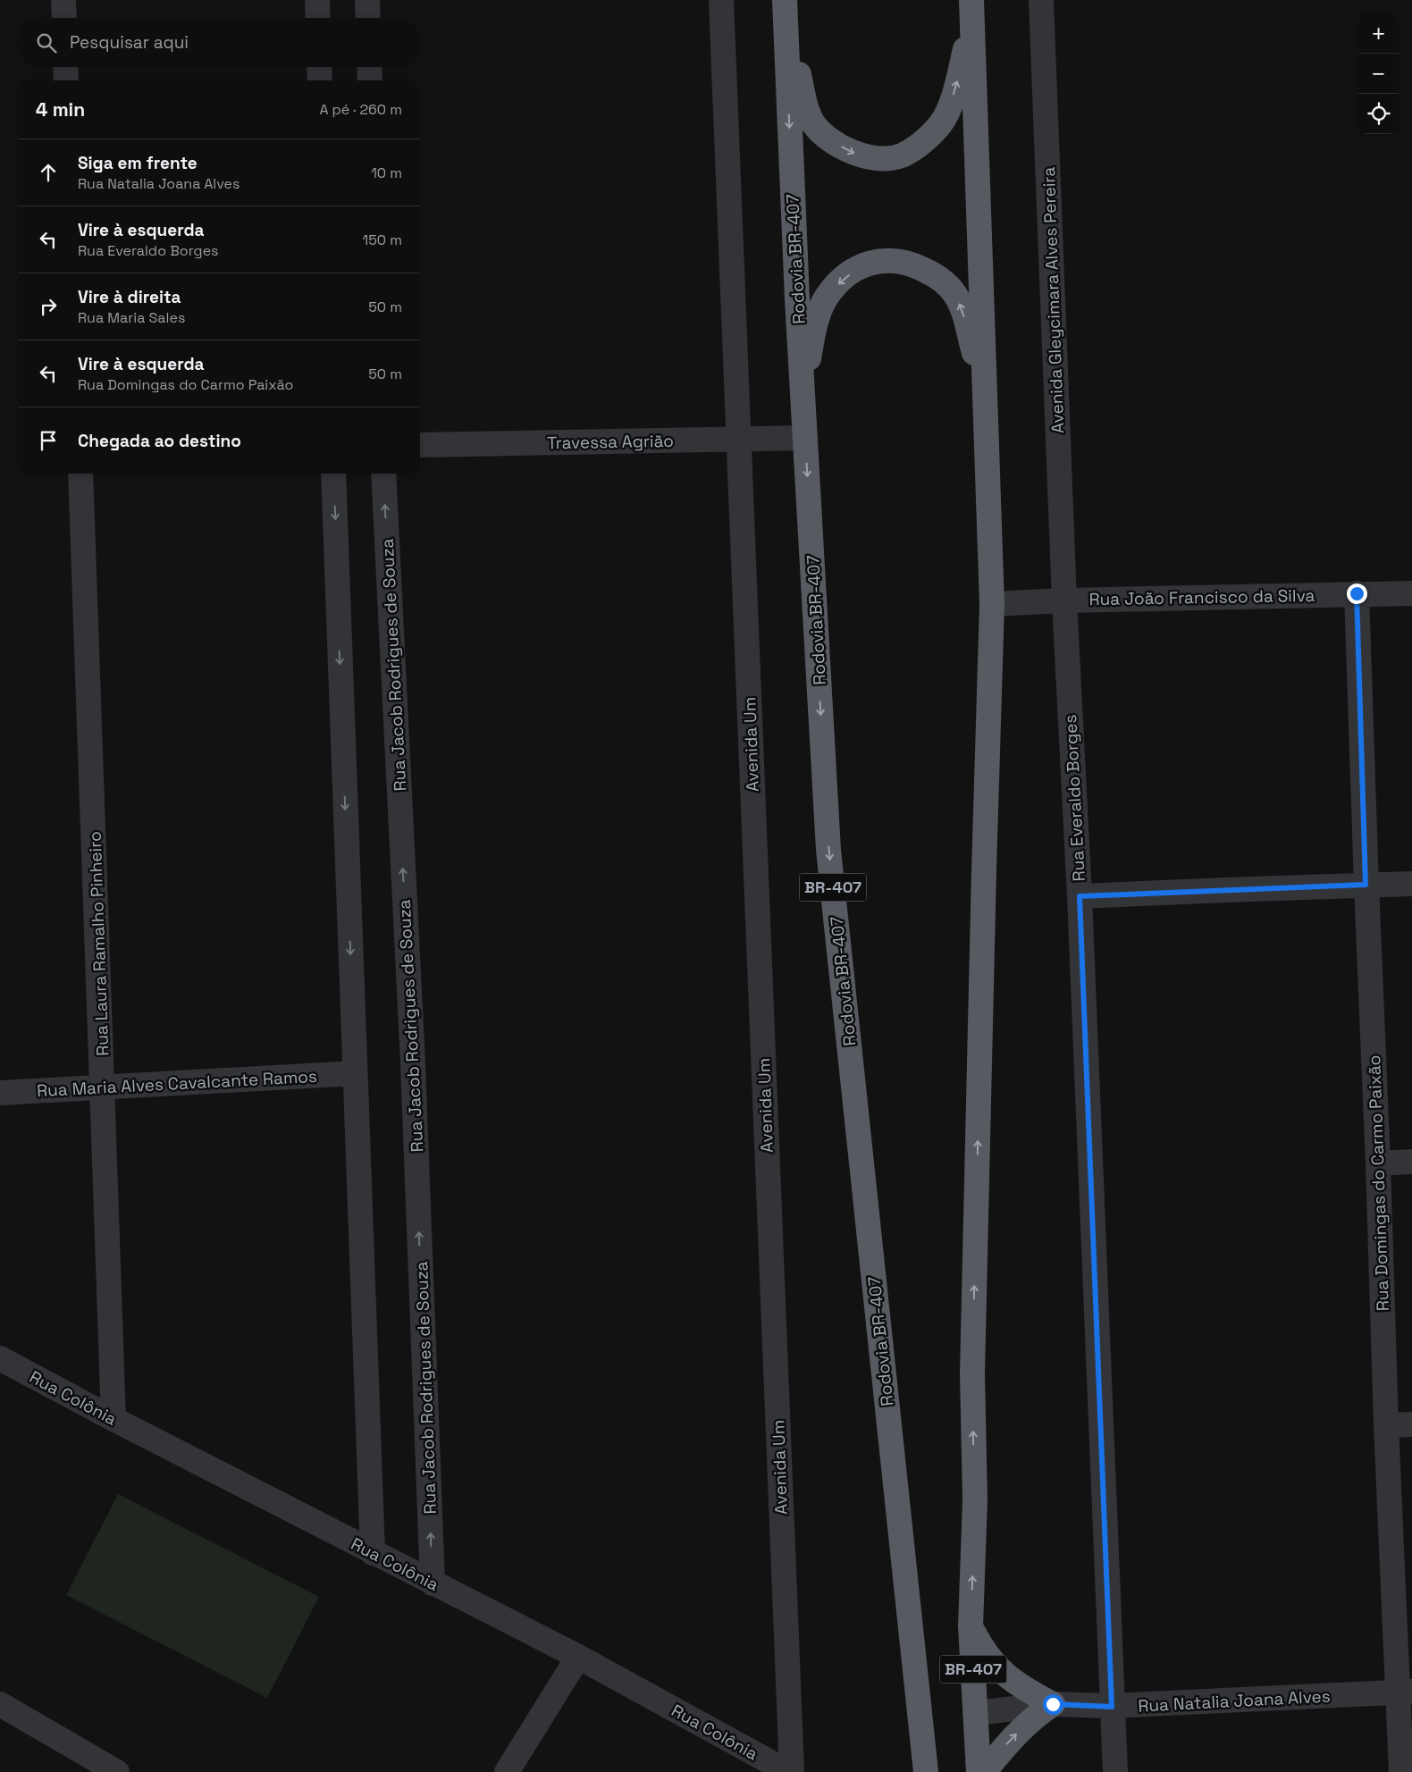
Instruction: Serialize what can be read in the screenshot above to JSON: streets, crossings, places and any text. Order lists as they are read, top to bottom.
{
  "streets": {
    "highway": ["Rodovia BR-407", "BR-407"],
    "street": [
      "Avenida Gleycimara Alves Pereira",
      "Travessa Agrião",
      "Rua João Francisco da Silva",
      "Rua Jacob Rodrigues de Souza",
      "Avenida Um",
      "Rua Everaldo Borges",
      "Rua Laura Ramalho Pinheiro",
      "Rua Maria Alves Cavalcante Ramos",
      "Rua Domingas do Carmo Paixão",
      "Rua Colônia",
      "Rua Natalia Joana Alves"
    ]
  },
  "crossings": [
    ["Rodovia BR-407", "Travessa Agrião"],
    ["Avenida Gleycimara Alves Pereira", "Rua João Francisco da Silva"],
    ["Avenida Gleycimara Alves Pereira", "Rua Everaldo Borges"],
    ["Travessa Agrião", "Avenida Um"],
    ["Rua João Francisco da Silva", "Rua Everaldo Borges"],
    ["Rua João Francisco da Silva", "BR-407"],
    ["Rua João Francisco da Silva", "Rua Domingas do Carmo Paixão"],
    ["Rua Jacob Rodrigues de Souza", "Rua Colônia"],
    ["Rua Everaldo Borges", "Rua Natalia Joana Alves"],
    ["BR-407", "Rua Natalia Joana Alves"],
    ["Rua Laura Ramalho Pinheiro", "Rua Maria Alves Cavalcante Ramos"],
    ["Rua Laura Ramalho Pinheiro", "Rua Colônia"],
    ["Rua Domingas do Carmo Paixão", "Rua Natalia Joana Alves"]
  ],
  "page": {
    "map_buttons": ["+", "−"],
    "search": "Pesquisar aqui",
    "heading": ["4 min", "A pé · 260 m"],
    "list": [
      ["Siga em frente", "Rua Natalia Joana Alves", "10 m"],
      ["Vire à esquerda", "Rua Everaldo Borges", "150 m"],
      ["Vire à direita", "Rua Maria Sales", "50 m"],
      ["Vire à esquerda", "Rua Domingas do Carmo Paixão", "50 m"],
      "Chegada ao destino"
    ]
  }
}
